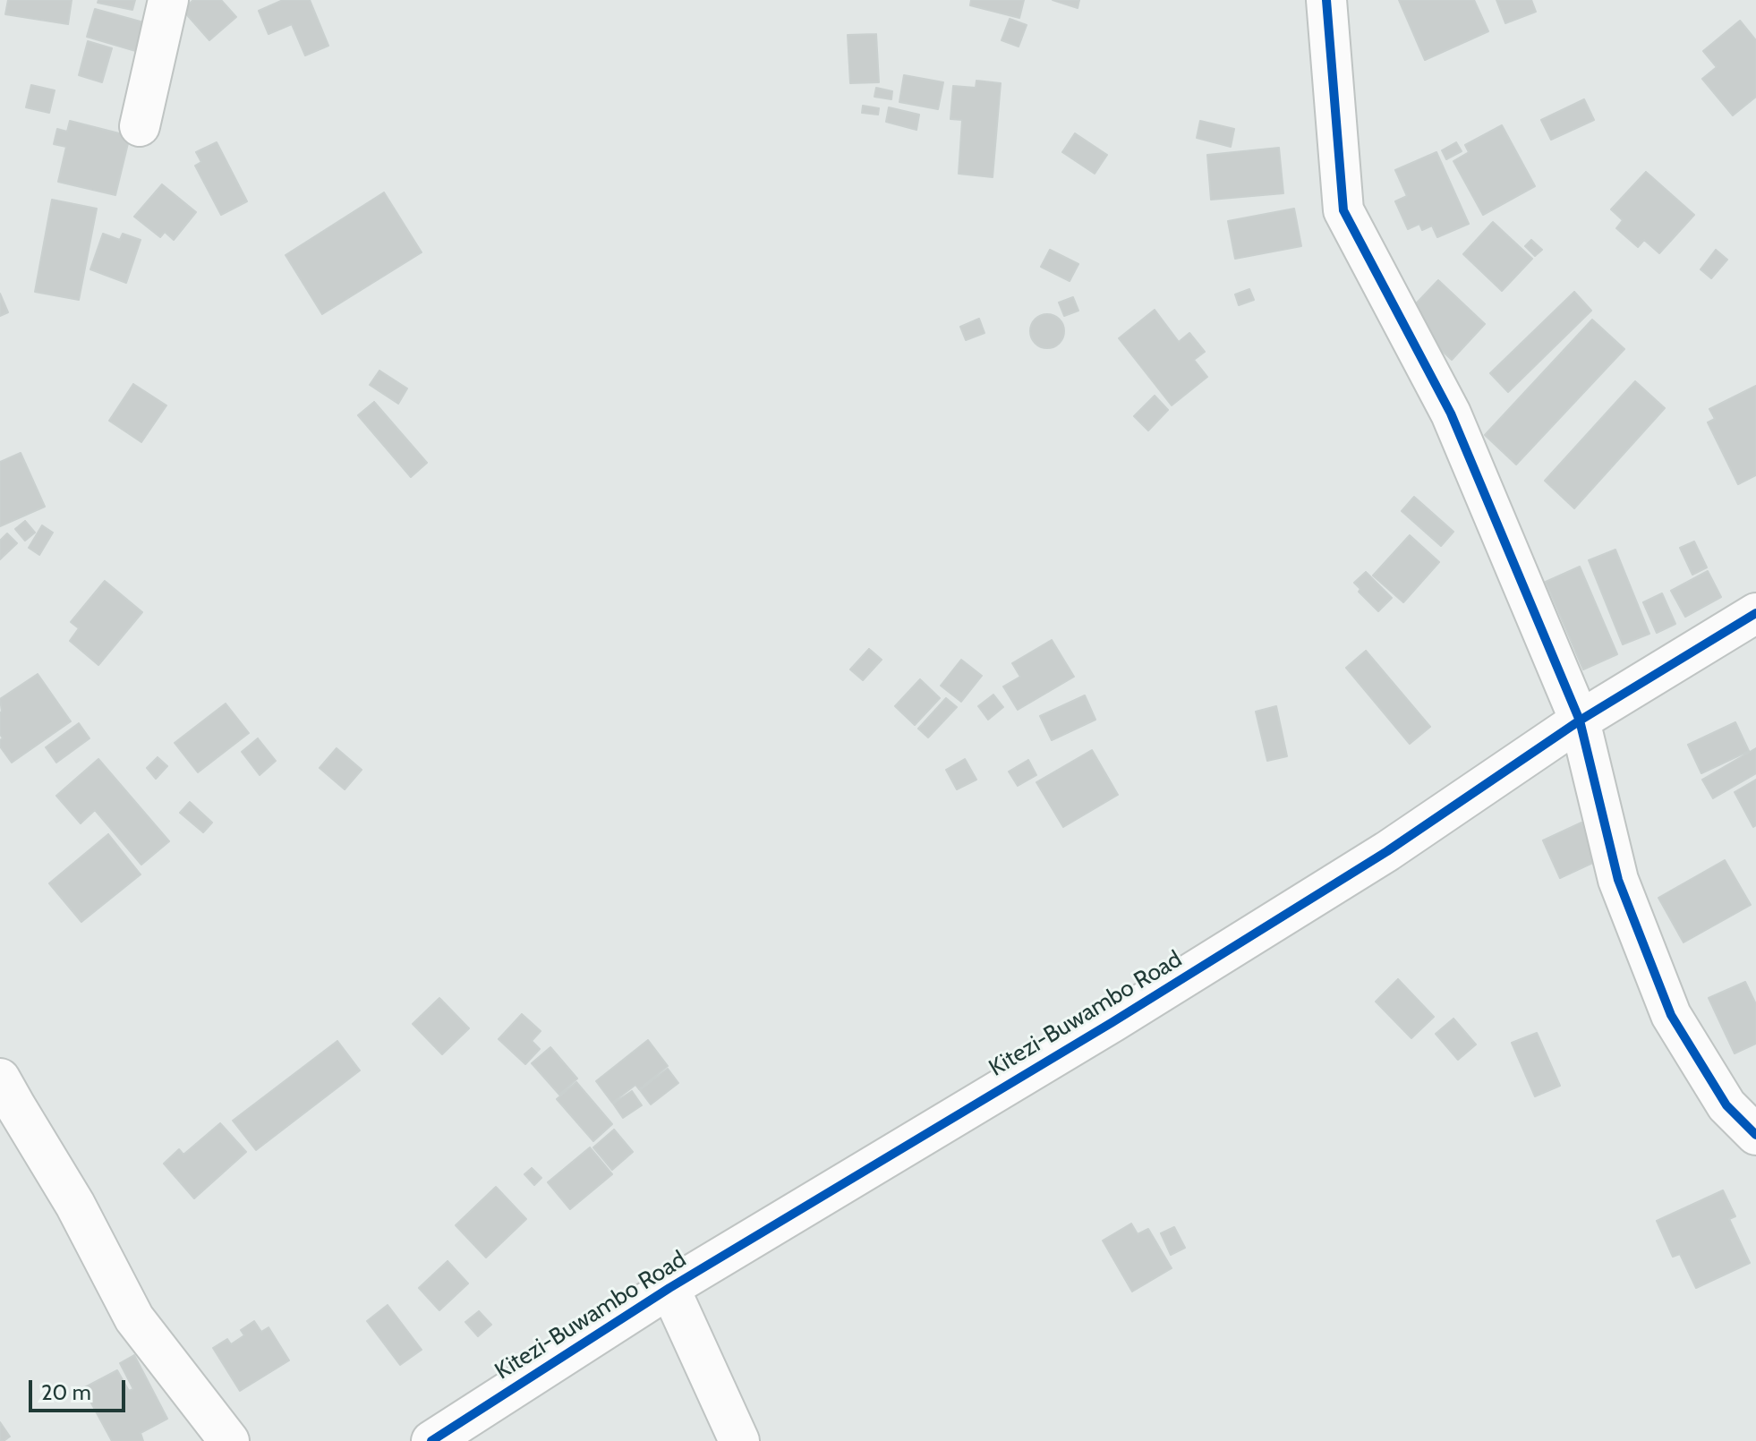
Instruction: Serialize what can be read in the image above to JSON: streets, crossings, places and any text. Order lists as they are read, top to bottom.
{
  "streets": {
    "street": ["Kitezi-Buwambo Road"]
  },
  "scale_bar": "20 m"
}
